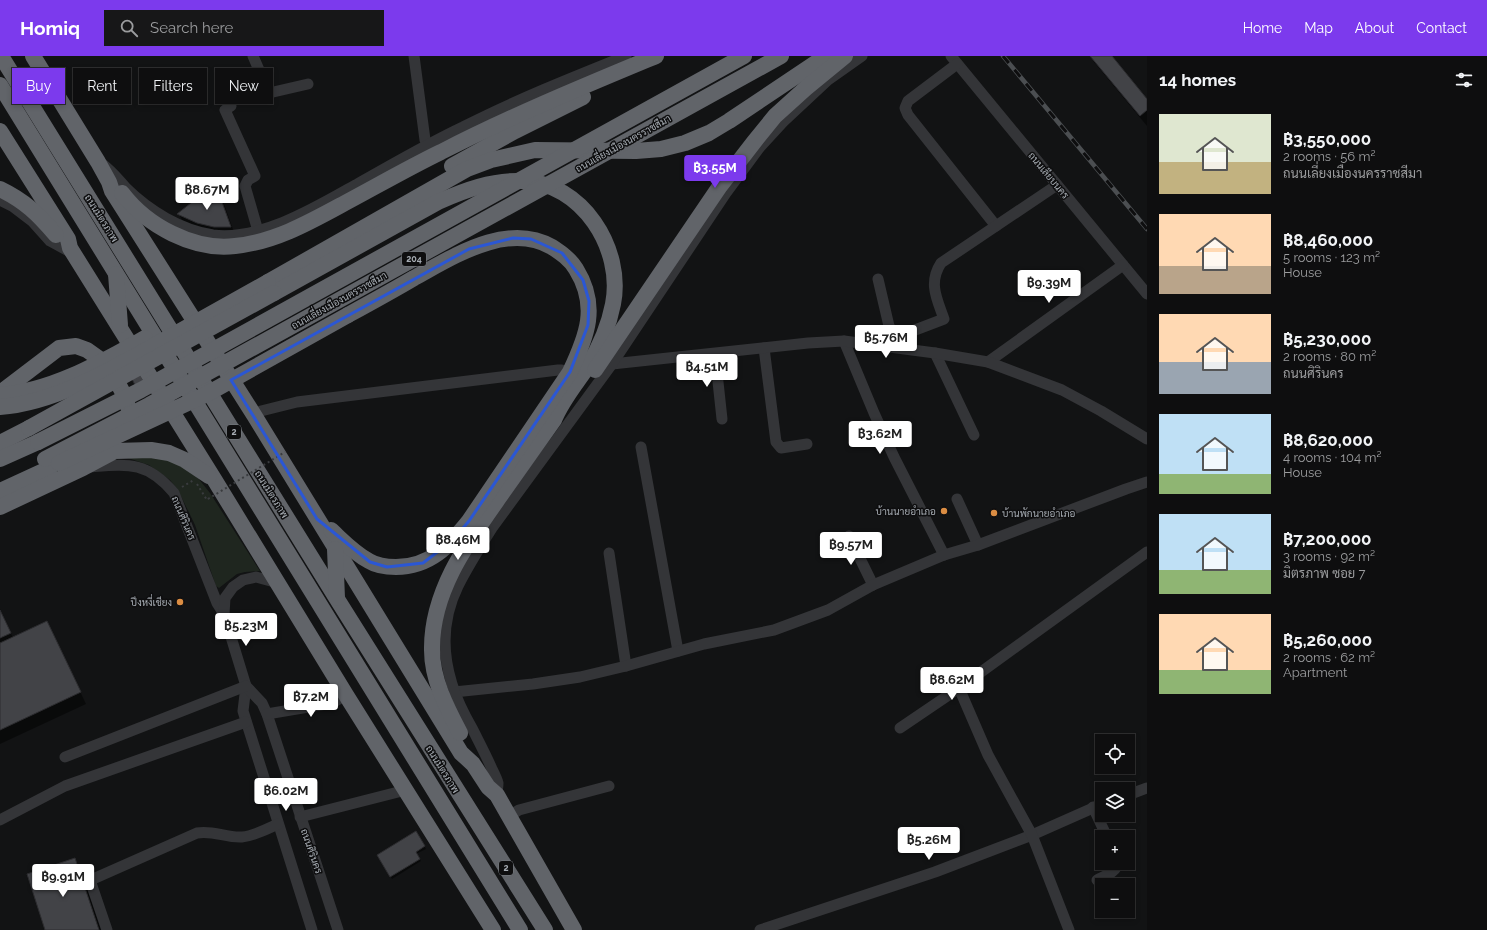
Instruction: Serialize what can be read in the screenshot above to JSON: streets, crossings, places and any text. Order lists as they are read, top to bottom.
{
  "streets": {
    "highway": [
      "ถนนเลี่ยงเมืองนครราชสีมา",
      "ถนนมิตรภาพ",
      "204",
      "2"
    ],
    "street": ["ถนนเลียบนคร", "ถนนศิรินคร"]
  },
  "places": ["บ้านนายอำเภอ", "บ้านพักนายอำเภอ", "ปึงหงี่เชียง"],
  "page": {
    "header": "Homiq",
    "search": "Search here",
    "nav": [
      "Home",
      "Map",
      "About",
      "Contact"
    ],
    "heading": "14 homes",
    "chip": [
      "Buy",
      "Rent",
      "Filters",
      "New"
    ],
    "list": [
      {
        "name": "฿3,550,000",
        "note": "2 rooms · 56 m² · ถนนเลี่ยงเมืองนครราชสีมา"
      },
      {
        "name": "฿8,460,000",
        "note": "5 rooms · 123 m² · House"
      },
      {
        "name": "฿5,230,000",
        "note": "2 rooms · 80 m² · ถนนศิรินคร"
      },
      {
        "name": "฿8,620,000",
        "note": "4 rooms · 104 m² · House"
      },
      {
        "name": "฿7,200,000",
        "note": "3 rooms · 92 m² · มิตรภาพ ซอย 7"
      },
      {
        "name": "฿5,260,000",
        "note": "2 rooms · 62 m² · Apartment"
      }
    ],
    "price": [
      "฿3.55M",
      "฿8.67M",
      "฿9.39M",
      "฿5.76M",
      "฿4.51M",
      "฿3.62M",
      "฿8.46M",
      "฿9.57M",
      "฿5.23M",
      "฿8.62M",
      "฿7.2M",
      "฿6.02M",
      "฿5.26M",
      "฿9.91M"
    ],
    "map_buttons": ["+", "−"]
  }
}
